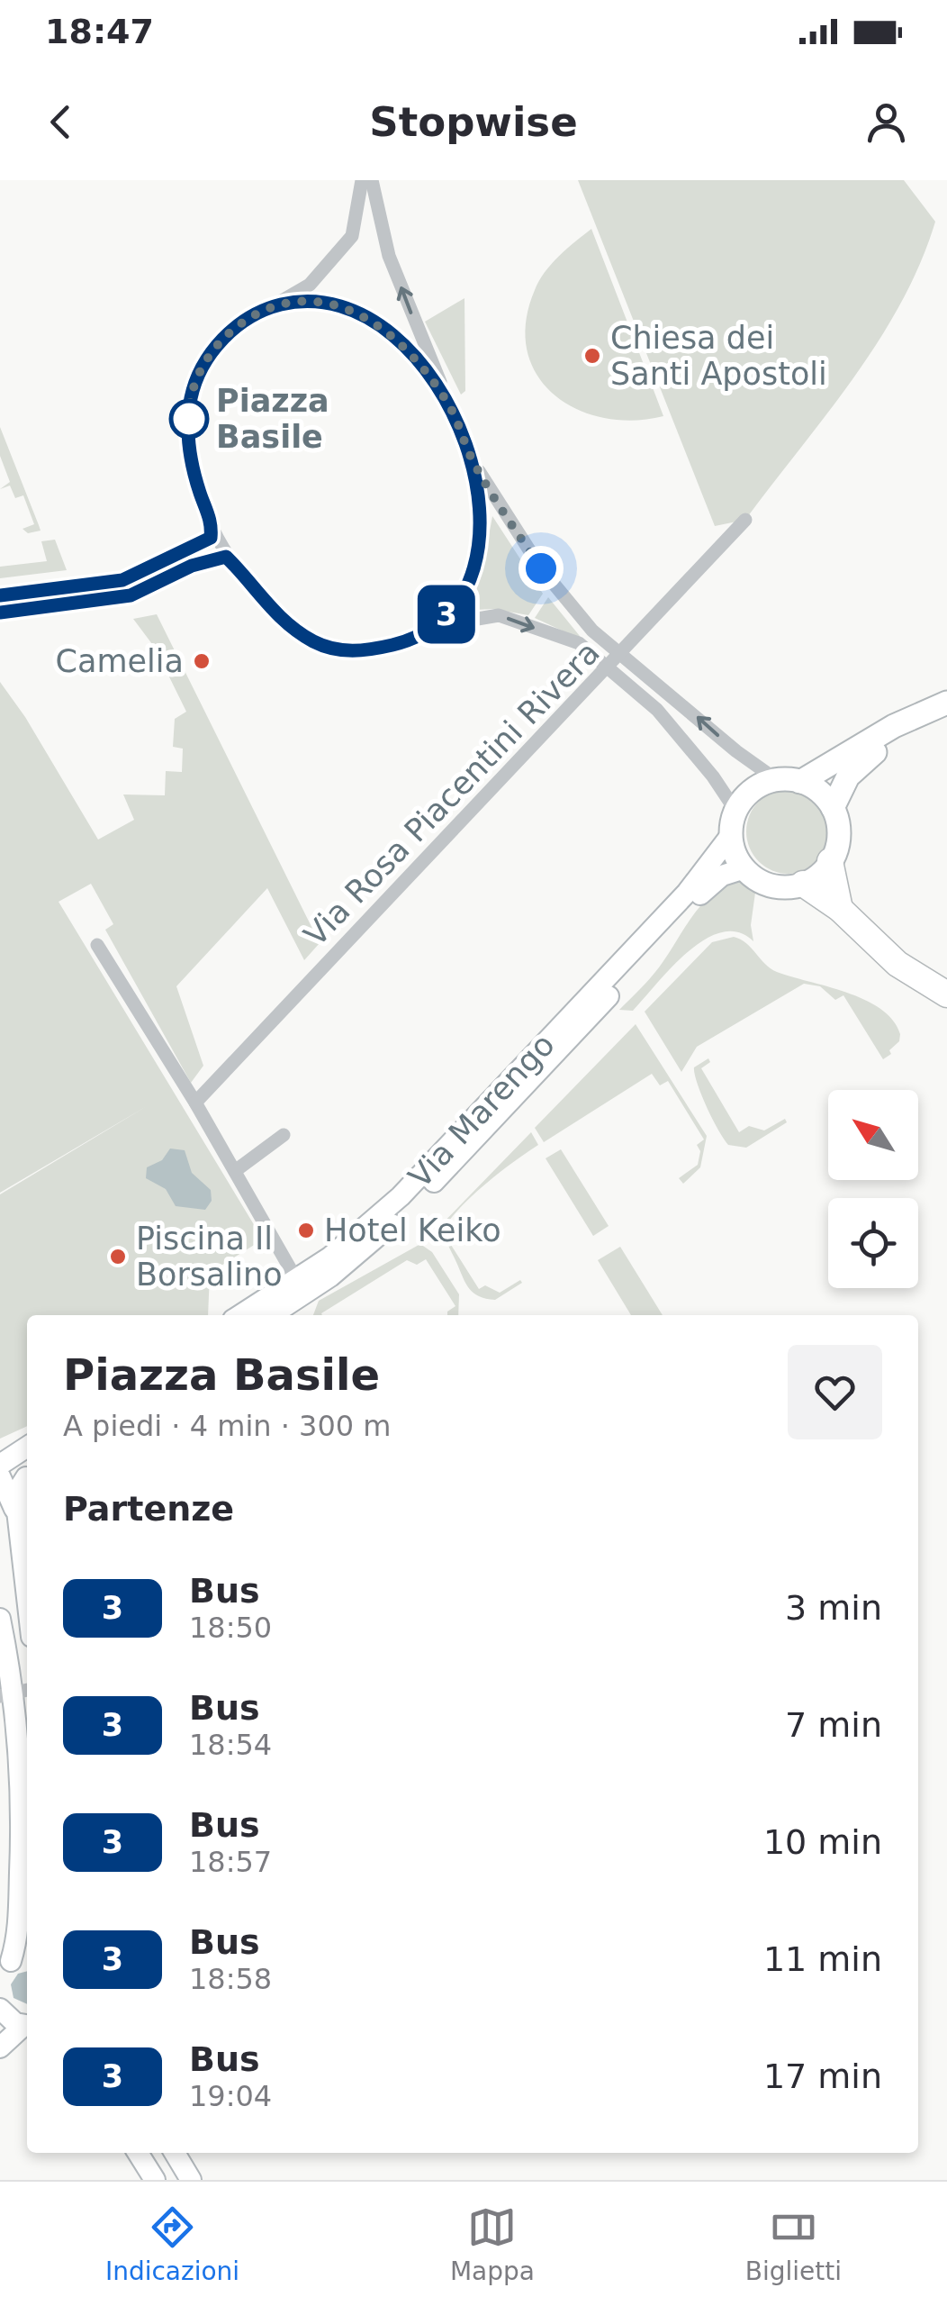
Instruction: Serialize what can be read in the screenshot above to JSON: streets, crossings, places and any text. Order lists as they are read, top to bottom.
{
  "streets": {
    "main road": ["Via Marengo"],
    "street": ["Via Rosa Piacentini Rivera"]
  },
  "places": [
    "Chiesa dei Santi Apostoli",
    "Piazza Basile",
    "Camelia",
    "Hotel Keiko",
    "Piscina Il Borsalino"
  ],
  "lines": ["bus line 3"],
  "north": "top left",
  "page": {
    "status": "18:47",
    "header": "Stopwise",
    "on_map": "3",
    "heading": [
      ["Piazza Basile", "A piedi · 4 min · 300 m"],
      "Partenze"
    ],
    "list": [
      {
        "mark": "3",
        "name": "Bus",
        "note": "18:50",
        "value": "3 min"
      },
      {
        "mark": "3",
        "name": "Bus",
        "note": "18:54",
        "value": "7 min"
      },
      {
        "mark": "3",
        "name": "Bus",
        "note": "18:57",
        "value": "10 min"
      },
      {
        "mark": "3",
        "name": "Bus",
        "note": "18:58",
        "value": "11 min"
      },
      {
        "mark": "3",
        "name": "Bus",
        "note": "19:04",
        "value": "17 min"
      }
    ],
    "tabs": ["Indicazioni", "Mappa", "Biglietti"]
  }
}
